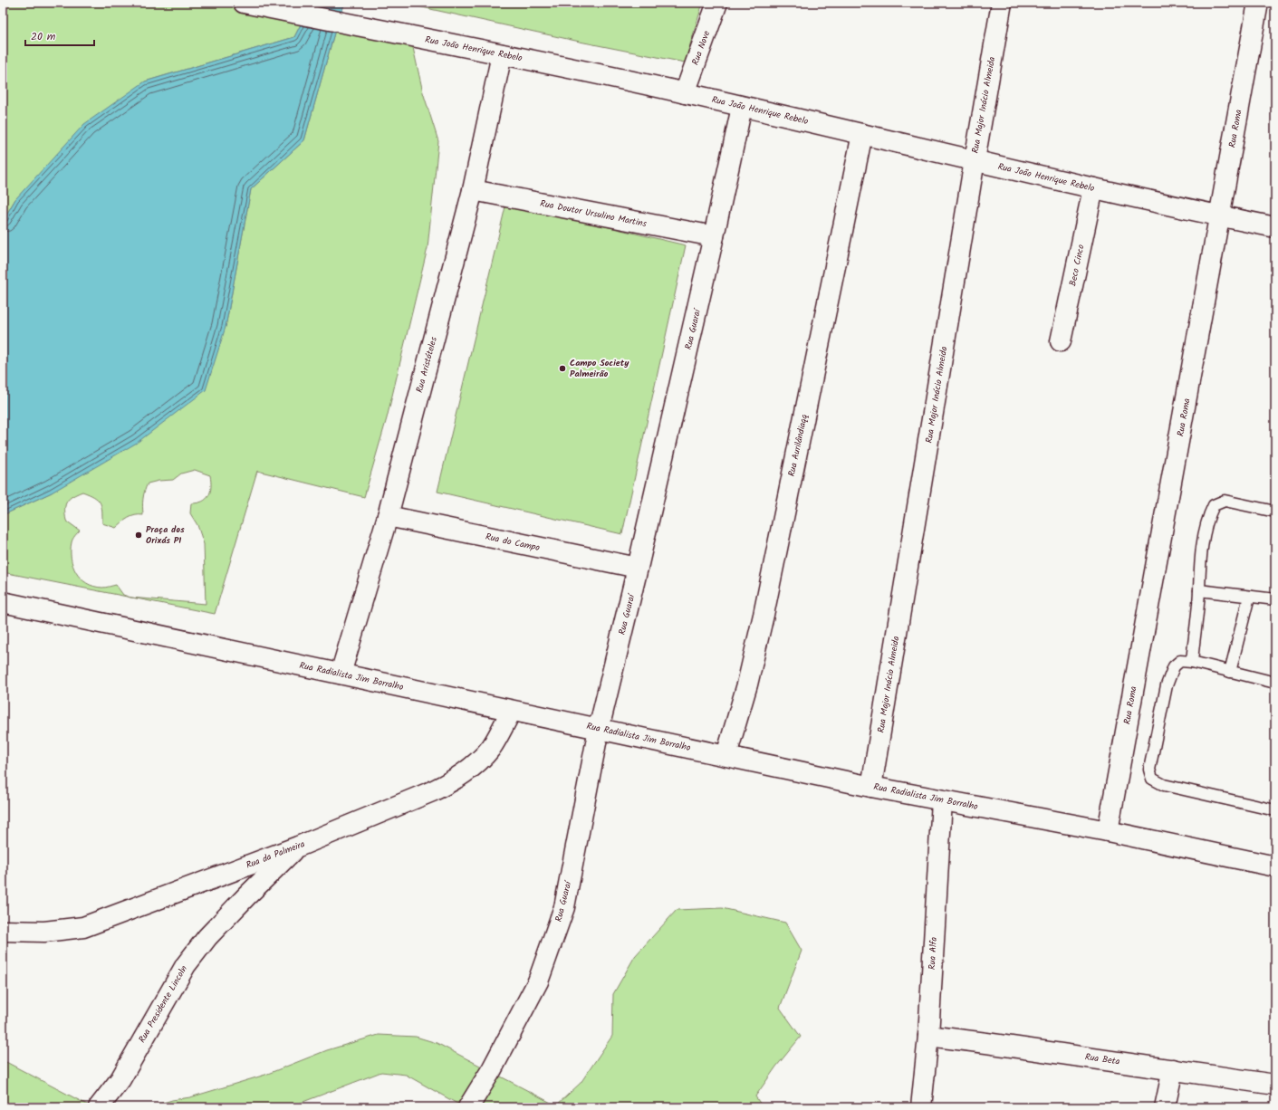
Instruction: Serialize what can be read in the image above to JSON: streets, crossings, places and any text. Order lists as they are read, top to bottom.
{
  "streets": {
    "street": [
      "Rua Nove",
      "Rua João Henrique Rebelo",
      "Rua Major Inácio Almeida",
      "Rua Roma",
      "Rua Doutor Ursulino Martins",
      "Beco Cinco",
      "Rua Guaraí",
      "Rua Aristóteles",
      "Rua Aurilândiaqq",
      "Rua do Campo",
      "Rua Radialista Jim Borralho",
      "Rua da Palmeira",
      "Rua Alfa",
      "Rua Presidente Lincoln",
      "Rua Beta"
    ]
  },
  "crossings": [
    ["Rua Nove", "Rua João Henrique Rebelo"],
    ["Rua João Henrique Rebelo", "Rua Major Inácio Almeida"],
    ["Rua João Henrique Rebelo", "Rua Roma"],
    ["Rua João Henrique Rebelo", "Beco Cinco"],
    ["Rua João Henrique Rebelo", "Rua Guaraí"],
    ["Rua João Henrique Rebelo", "Rua Aristóteles"],
    ["Rua João Henrique Rebelo", "Rua Aurilândiaqq"],
    ["Rua Major Inácio Almeida", "Rua Radialista Jim Borralho"],
    ["Rua Roma", "Rua Radialista Jim Borralho"],
    ["Rua Doutor Ursulino Martins", "Rua Guaraí"],
    ["Rua Doutor Ursulino Martins", "Rua Aristóteles"],
    ["Rua Guaraí", "Rua do Campo"],
    ["Rua Guaraí", "Rua Radialista Jim Borralho"],
    ["Rua Aristóteles", "Rua do Campo"],
    ["Rua Aristóteles", "Rua Radialista Jim Borralho"],
    ["Rua Aurilândiaqq", "Rua Radialista Jim Borralho"],
    ["Rua Radialista Jim Borralho", "Rua da Palmeira"],
    ["Rua Radialista Jim Borralho", "Rua Alfa"],
    ["Rua da Palmeira", "Rua Presidente Lincoln"],
    ["Rua Alfa", "Rua Beta"]
  ],
  "places": ["Campo Society Palmeirão", "Praça dos Orixás PI"],
  "scale_bar": "20 m"
}
